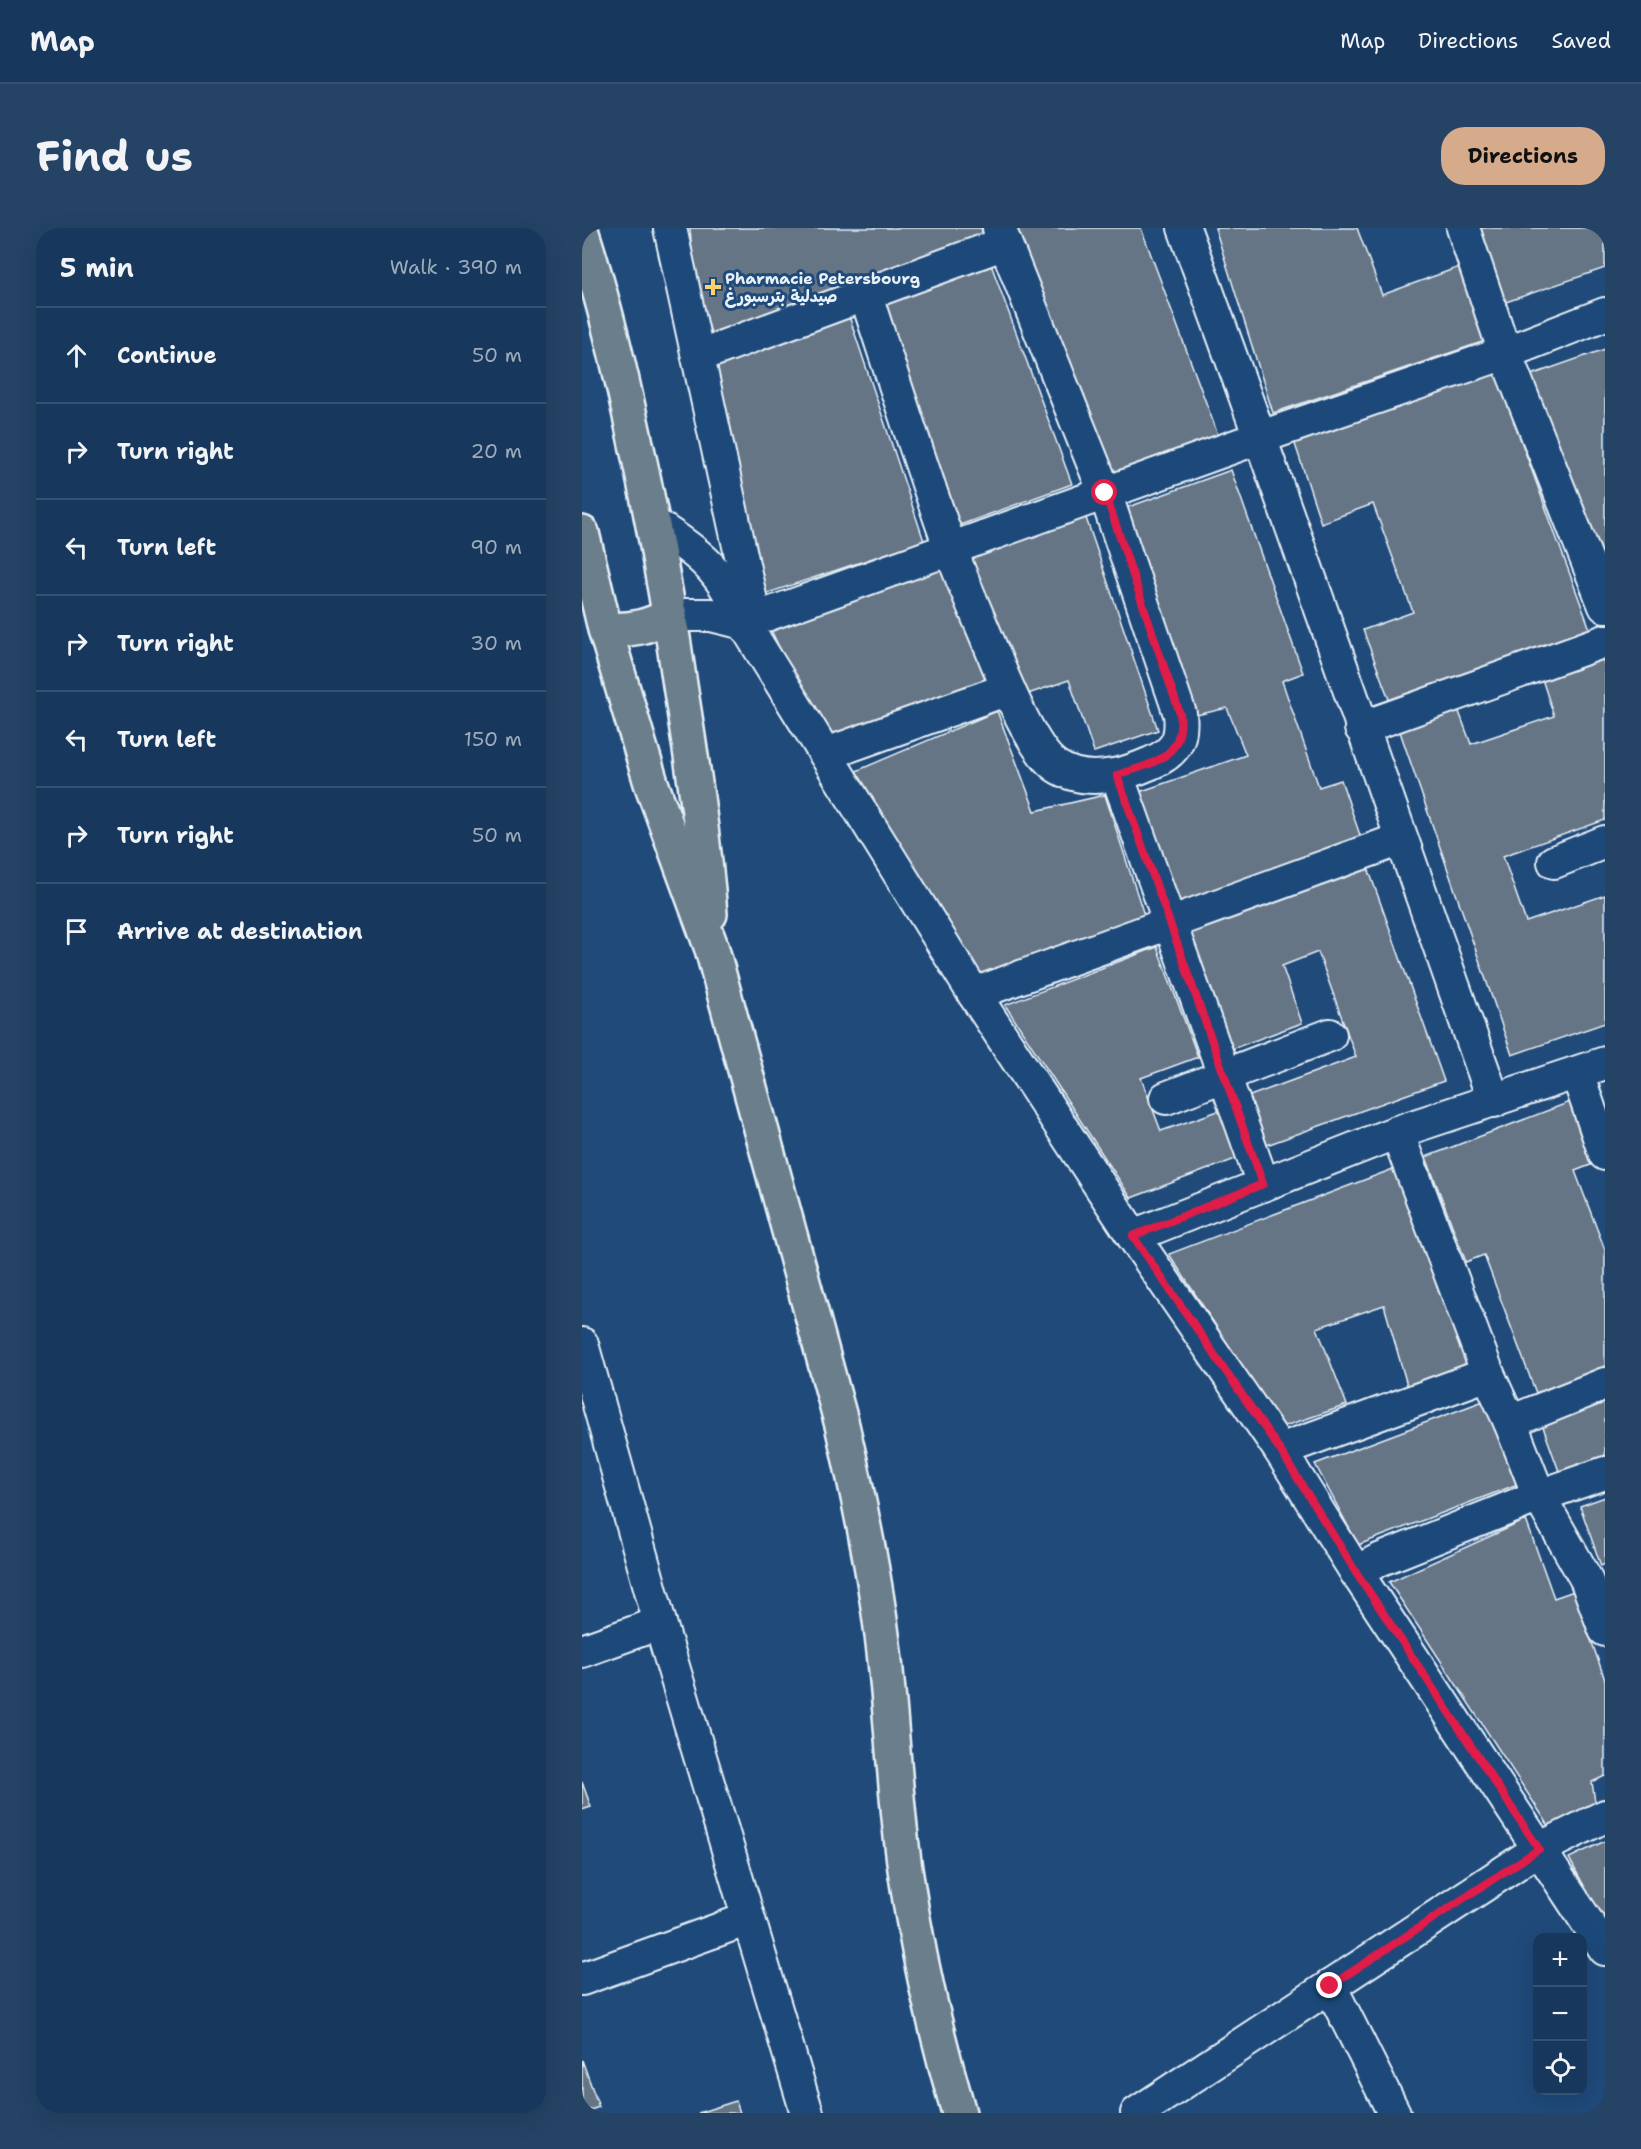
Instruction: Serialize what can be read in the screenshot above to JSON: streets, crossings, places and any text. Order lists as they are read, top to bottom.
{
  "places": {
    "health": ["Pharmacie Petersbourg صيدلية بترسبورغ"]
  },
  "page": {
    "header": "Map",
    "nav": ["Map", "Directions", "Saved"],
    "buttons": "Directions",
    "title": "Find us",
    "heading": ["5 min", "Walk · 390 m"],
    "list": [
      ["Continue", "50 m"],
      ["Turn right", "20 m"],
      ["Turn left", "90 m"],
      ["Turn right", "30 m"],
      ["Turn left", "150 m"],
      ["Turn right", "50 m"],
      "Arrive at destination"
    ],
    "map_buttons": ["+", "−"]
  }
}
